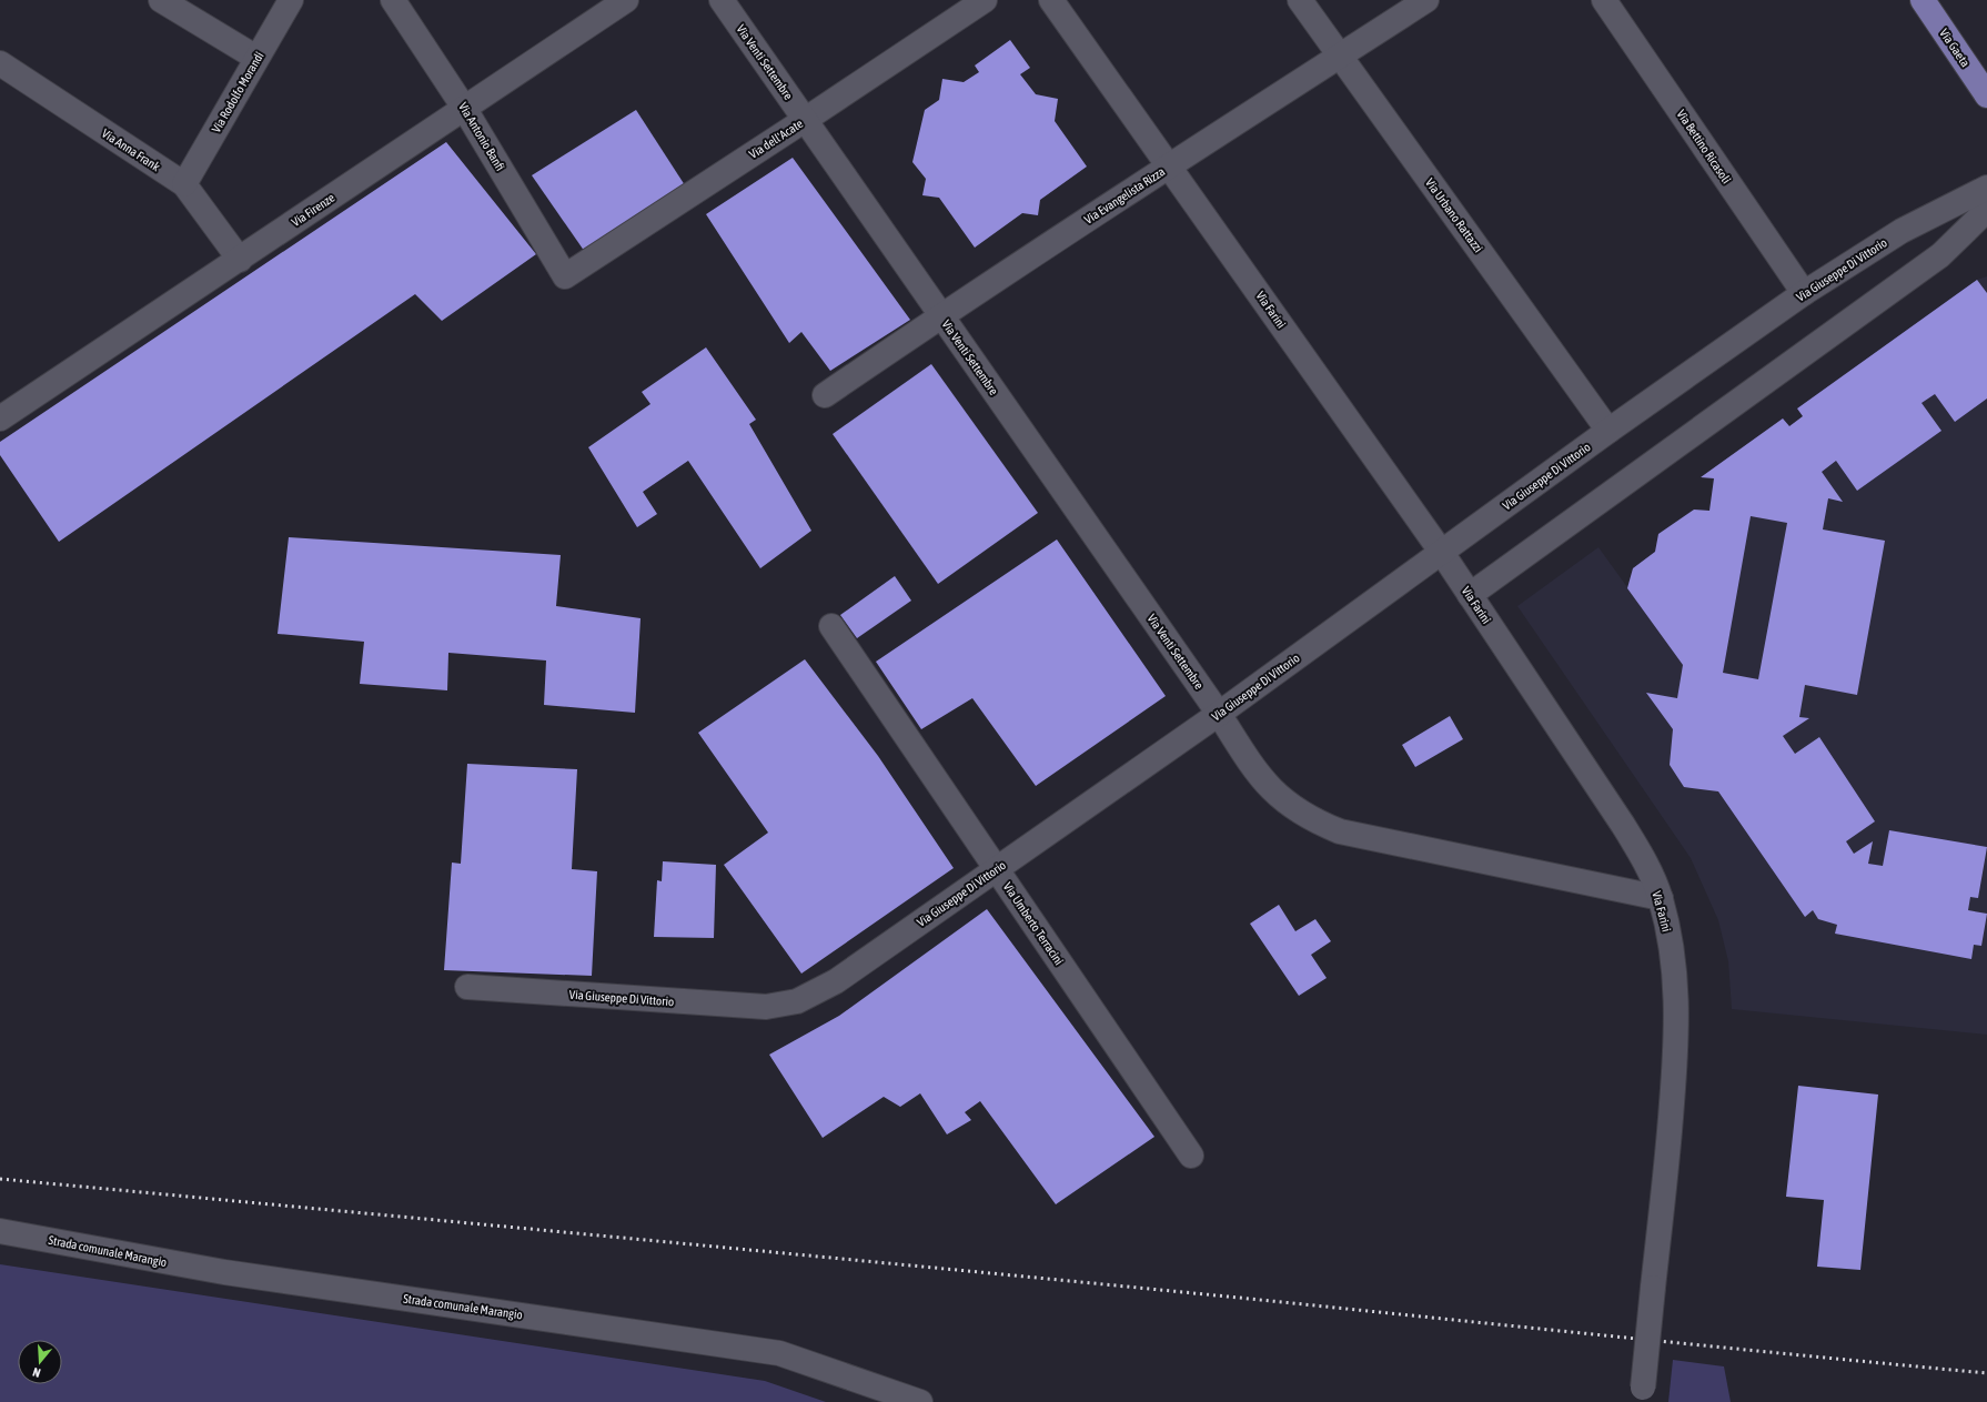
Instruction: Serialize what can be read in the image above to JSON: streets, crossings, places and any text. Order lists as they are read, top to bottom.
{
  "streets": {
    "main road": ["Via Gaeta"],
    "street": [
      "Via Venti Settembre",
      "Via Rodolfo Morandi",
      "Via Antonio Banfi",
      "Via dell'Acate",
      "Via Bettino Ricasoli",
      "Via Anna Frank",
      "Via Evangelista Rizza",
      "Via Firenze",
      "Via Urbano Rattazzi",
      "Via Giuseppe Di Vittorio",
      "Via Farini",
      "Via Umberto Terracini",
      "Strada comunale Marangio"
    ]
  },
  "crossings": [
    ["Via Venti Settembre", "Via dell'Acate"],
    ["Via Venti Settembre", "Via Evangelista Rizza"],
    ["Via Venti Settembre", "Via Giuseppe Di Vittorio"],
    ["Via Venti Settembre", "Via Farini"],
    ["Via Rodolfo Morandi", "Via Anna Frank"],
    ["Via Antonio Banfi", "Via dell'Acate"],
    ["Via Antonio Banfi", "Via Firenze"],
    ["Via Bettino Ricasoli", "Via Giuseppe Di Vittorio"],
    ["Via Anna Frank", "Via Firenze"],
    ["Via Evangelista Rizza", "Via Urbano Rattazzi"],
    ["Via Evangelista Rizza", "Via Farini"],
    ["Via Urbano Rattazzi", "Via Giuseppe Di Vittorio"],
    ["Via Giuseppe Di Vittorio", "Via Farini"],
    ["Via Giuseppe Di Vittorio", "Via Umberto Terracini"]
  ],
  "north": "bottom"
}
